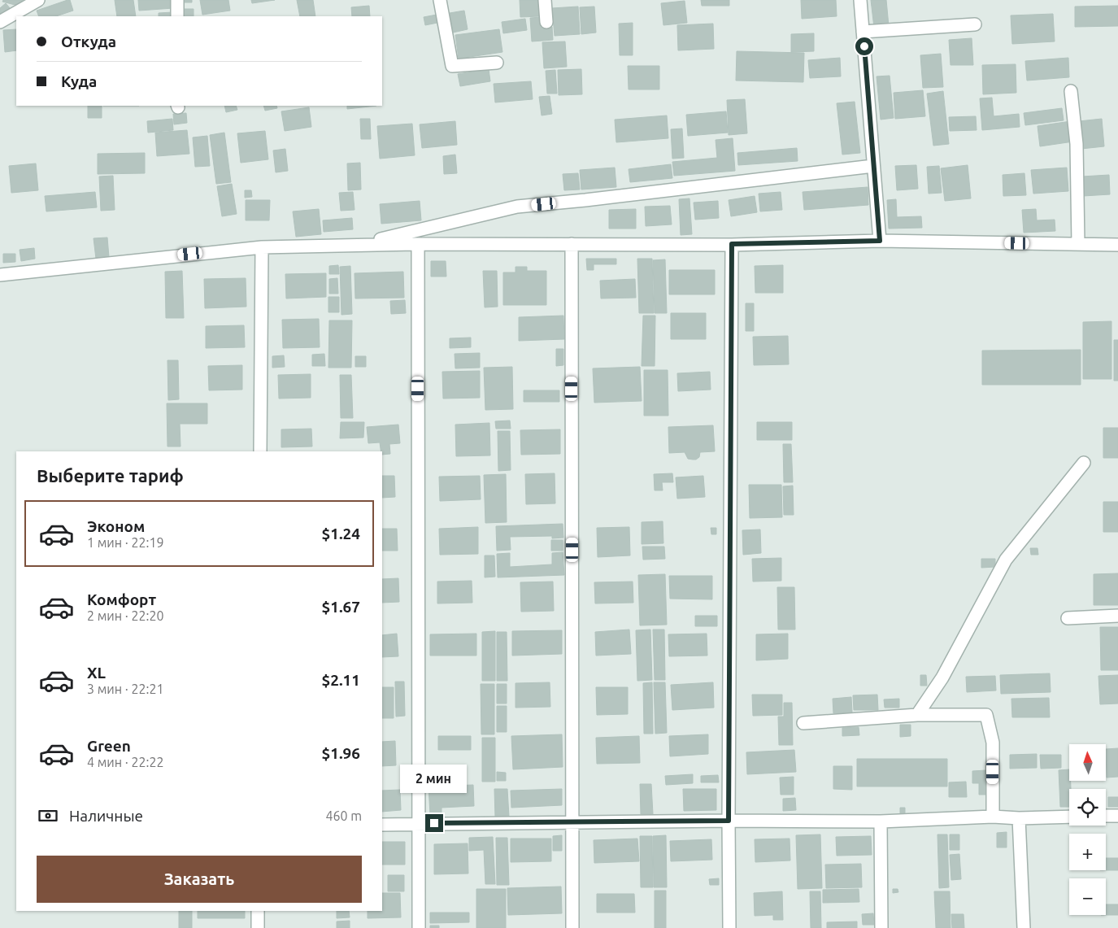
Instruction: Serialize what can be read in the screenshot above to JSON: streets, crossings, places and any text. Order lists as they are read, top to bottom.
{
  "north": "top",
  "page": {
    "banner": ["Откуда", "Куда"],
    "heading": "Выберите тариф",
    "list": [
      {
        "name": "Эконом",
        "note": "1 мин · 22:19",
        "value": "$1.24"
      },
      {
        "name": "Комфорт",
        "note": "2 мин · 22:20",
        "value": "$1.67"
      },
      {
        "name": "XL",
        "note": "3 мин · 22:21",
        "value": "$2.11"
      },
      {
        "name": "Green",
        "note": "4 мин · 22:22",
        "value": "$1.96"
      }
    ],
    "map_buttons": ["+", "−"],
    "bubble": "2 мин",
    "pay": ["Наличные", "460 m"],
    "buttons": "Заказать"
  }
}
